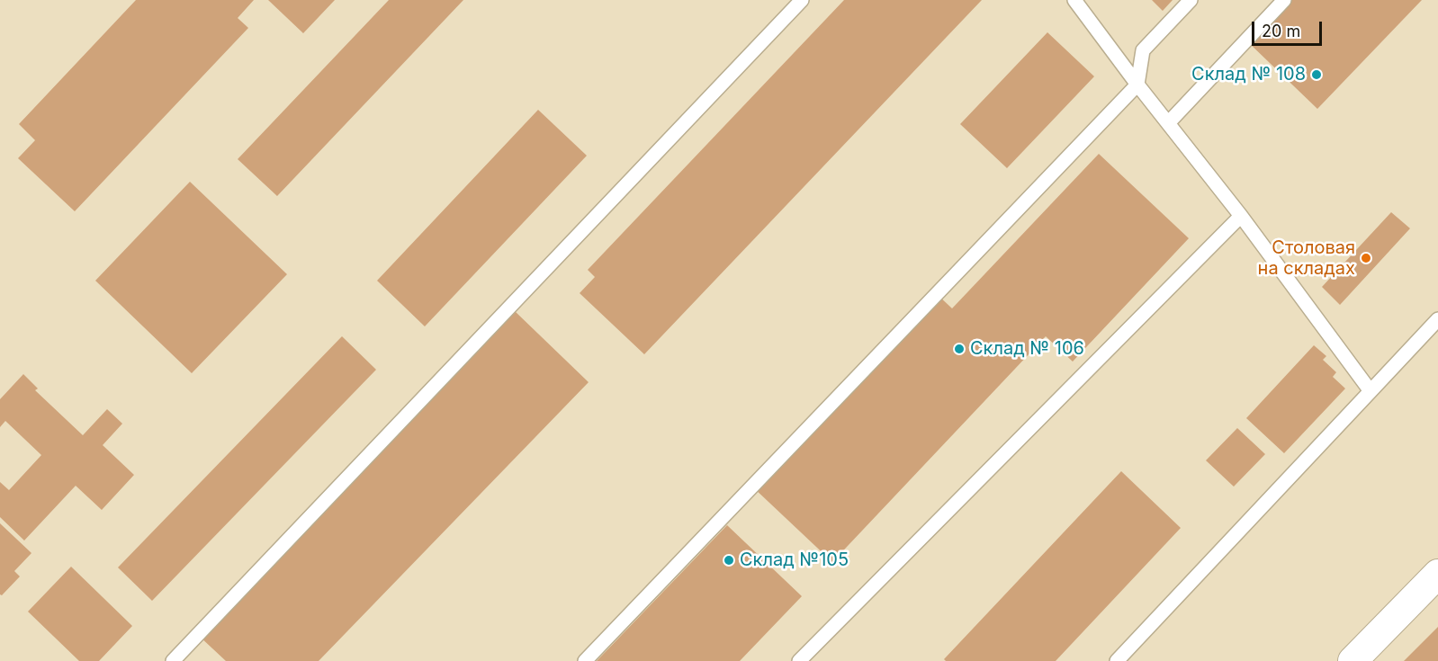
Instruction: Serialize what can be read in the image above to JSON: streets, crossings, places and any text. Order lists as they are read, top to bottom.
{
  "places": [
    "Склад № 108",
    "Столовая на складах",
    "Склад № 106",
    "Склад №105"
  ],
  "scale_bar": "20 m"
}
